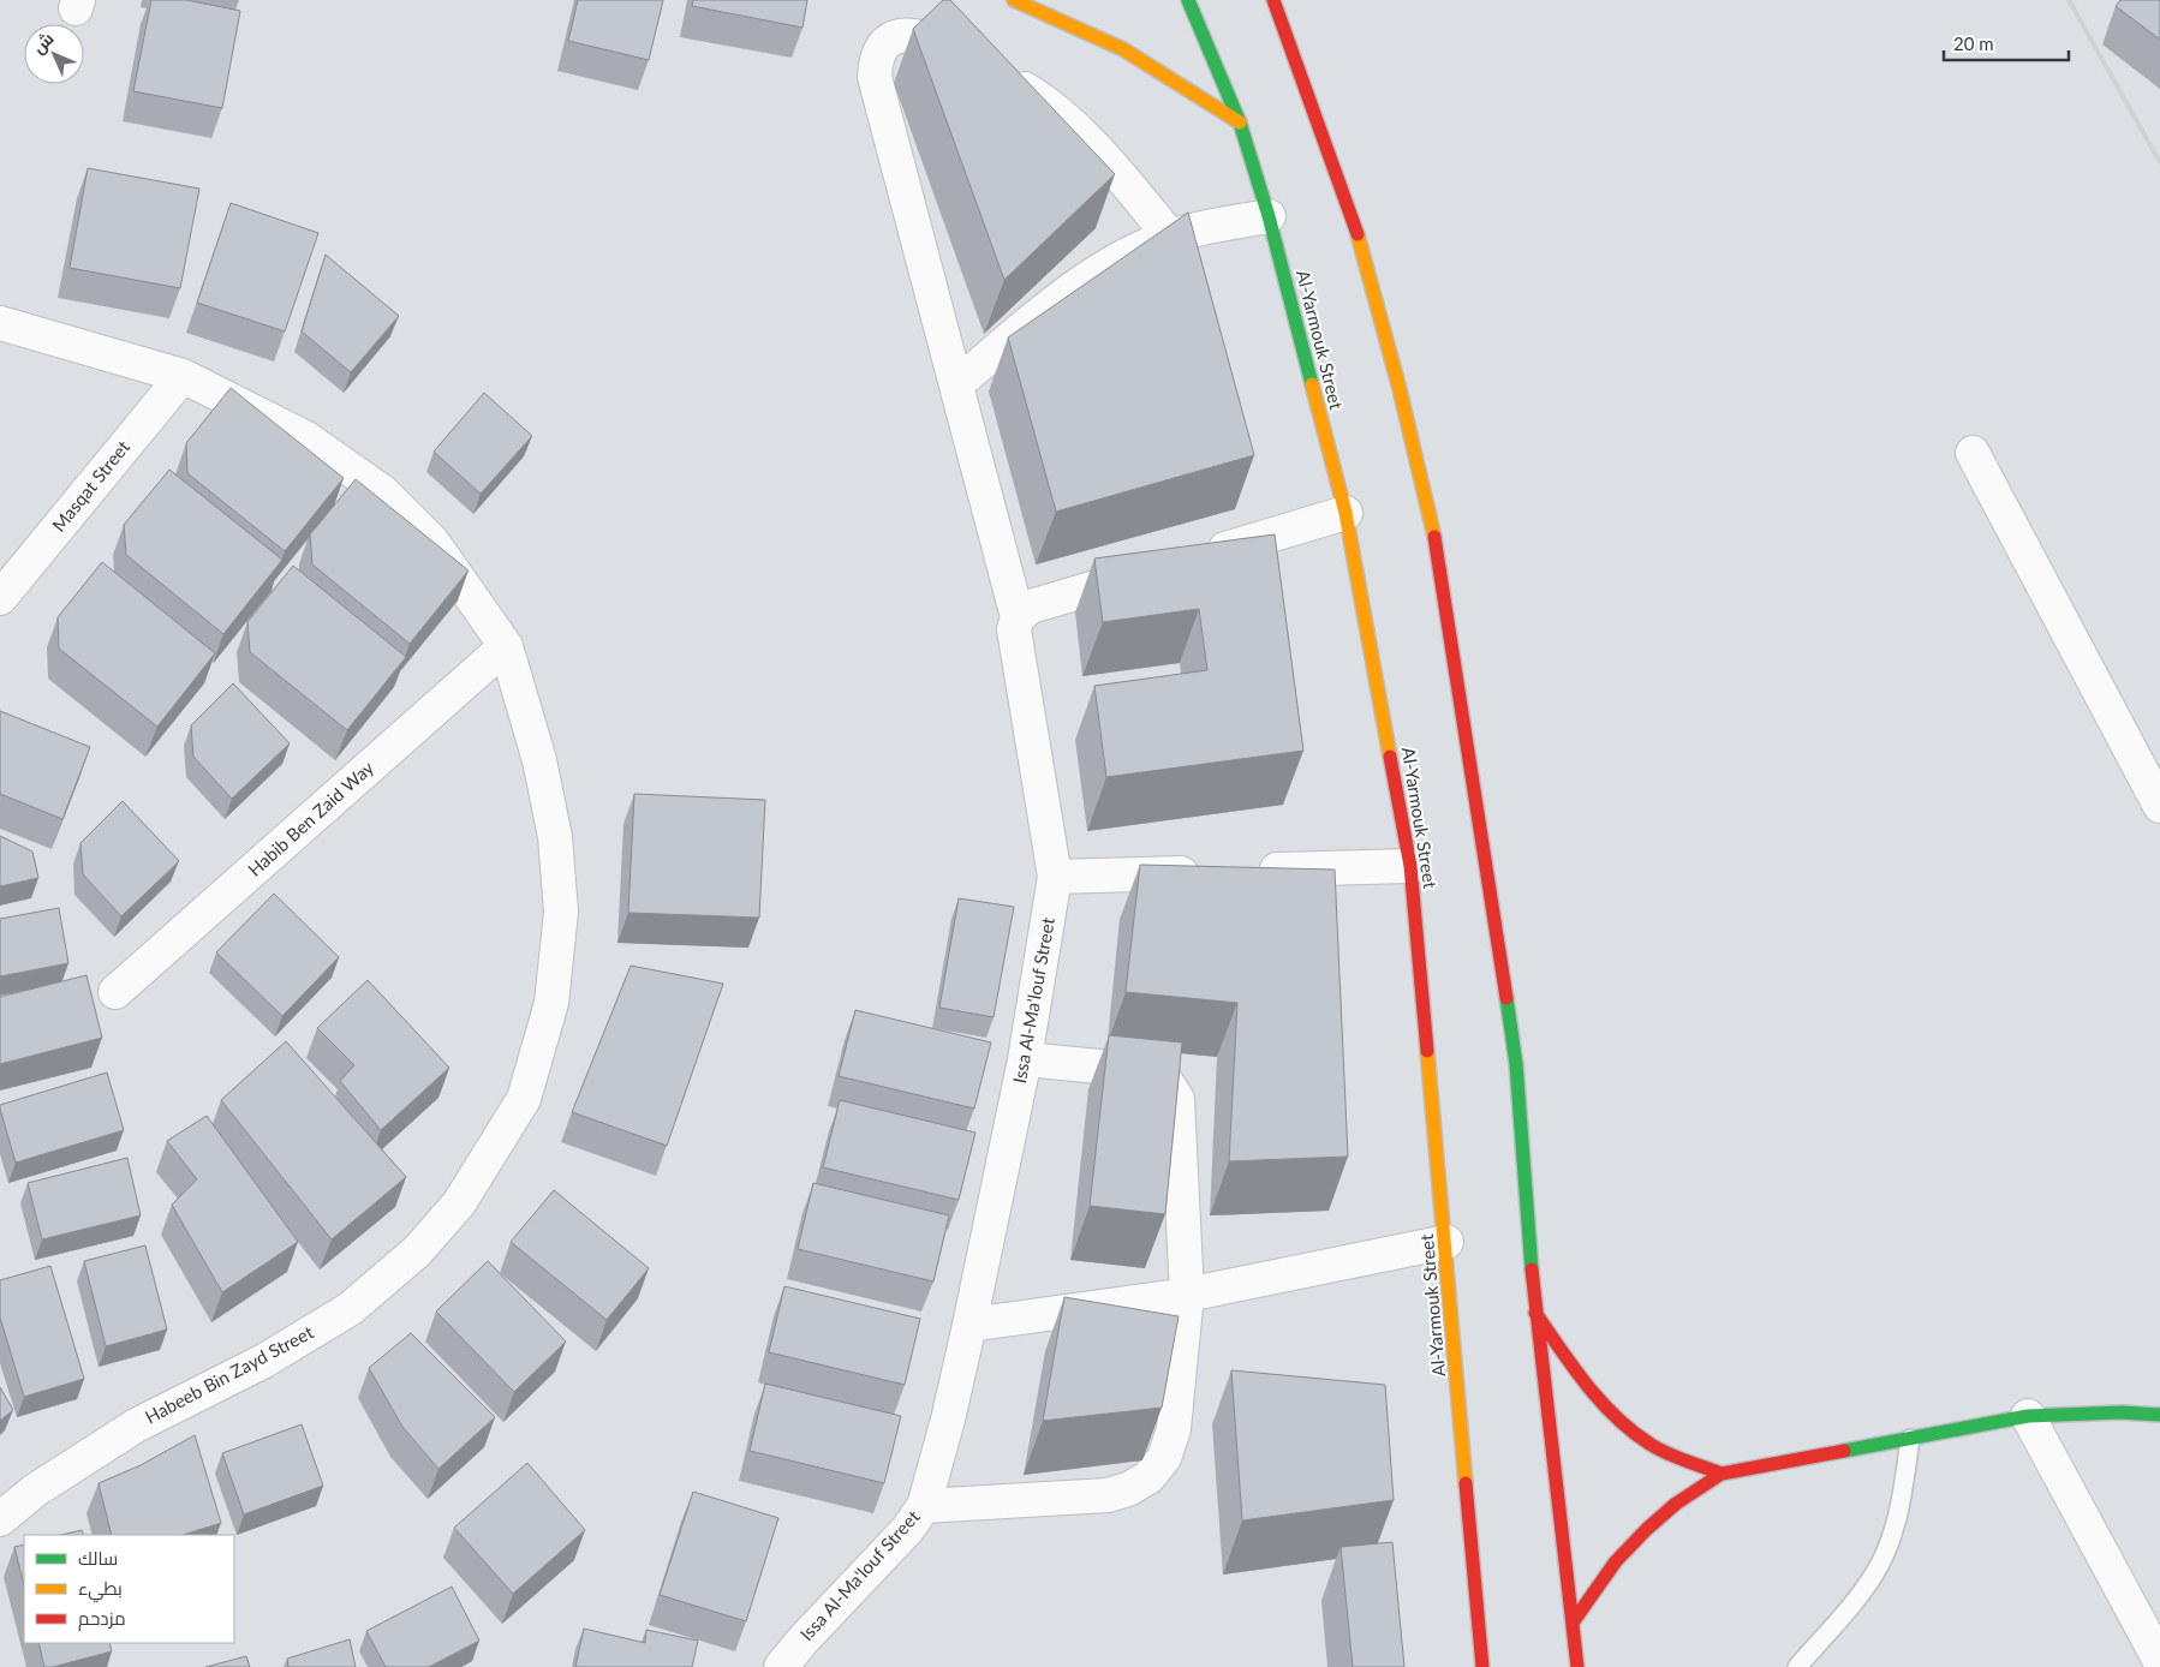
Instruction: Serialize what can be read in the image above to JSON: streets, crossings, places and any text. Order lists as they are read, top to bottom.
{
  "streets": {
    "main road": ["Al-Yarmouk Street"],
    "street": [
      "Masqat Street",
      "Habib Ben Zaid Way",
      "Issa Al-Ma'louf Street",
      "Habeeb Bin Zayd Street"
    ]
  },
  "crossings": [
    ["Masqat Street", "Habeeb Bin Zayd Street"],
    ["Habib Ben Zaid Way", "Habeeb Bin Zayd Street"]
  ],
  "legend": ["سالك", "بطيء", "مزدحم"],
  "scale_bar": "20 m",
  "north": "top left"
}
